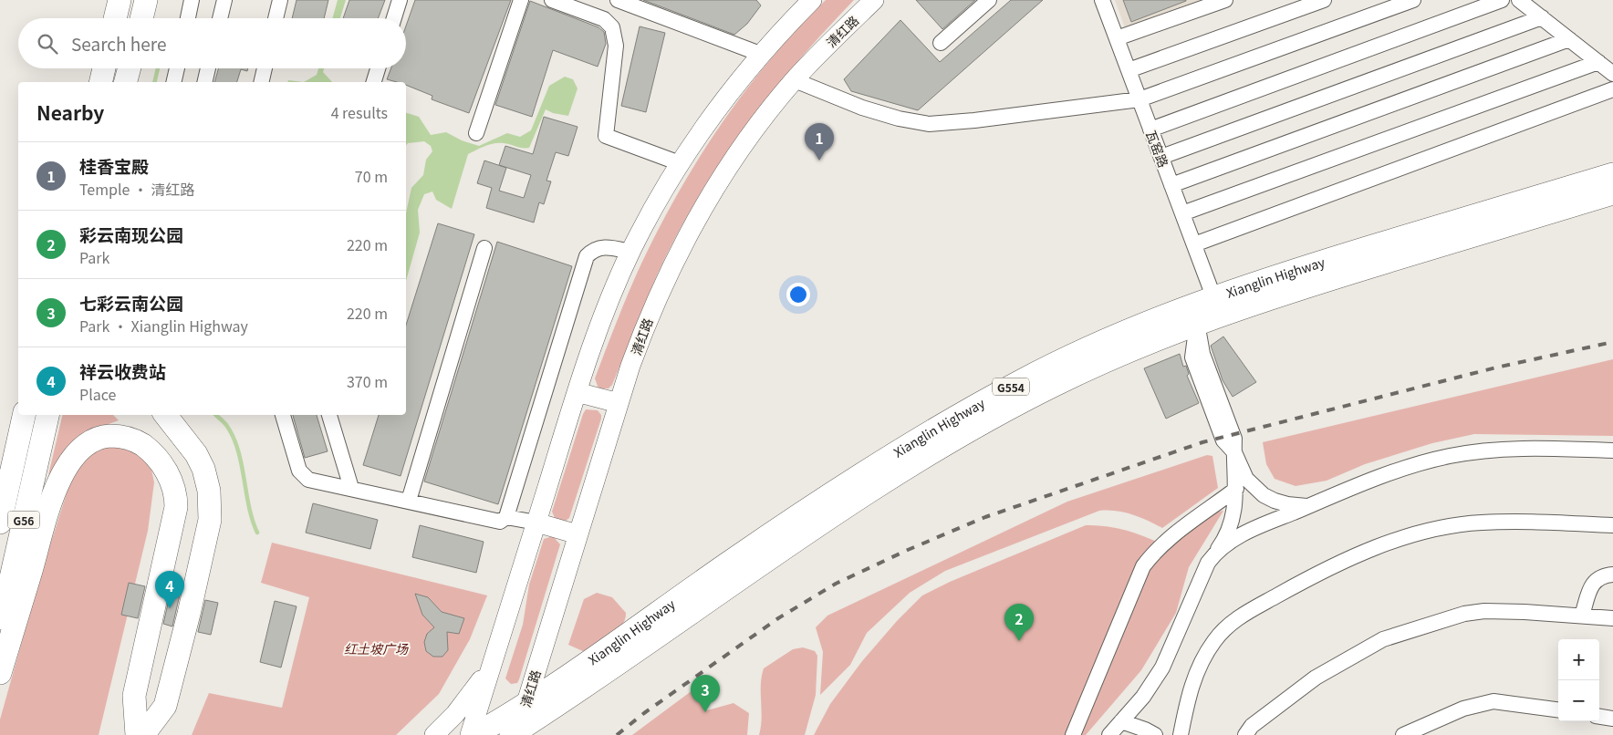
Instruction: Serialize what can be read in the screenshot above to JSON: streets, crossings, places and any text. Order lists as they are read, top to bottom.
{
  "streets": {
    "highway": ["Xianglin Highway", "G554", "G56"],
    "main road": ["清红路"],
    "street": ["瓦窑路"]
  },
  "crossings": [
    ["清红路", "Xianglin Highway"],
    ["瓦窑路", "Xianglin Highway"]
  ],
  "parks": ["红土坡广场"],
  "page": {
    "search": "Search here",
    "heading": ["Nearby", "4 results"],
    "pins": [
      "1",
      "4",
      "2",
      "3"
    ],
    "list": [
      {
        "mark": "1",
        "name": "桂香宝殿",
        "note": "Temple · 清红路",
        "value": "70 m"
      },
      {
        "mark": "2",
        "name": "彩云南现公园",
        "note": "Park",
        "value": "220 m"
      },
      {
        "mark": "3",
        "name": "七彩云南公园",
        "note": "Park · Xianglin Highway",
        "value": "220 m"
      },
      {
        "mark": "4",
        "name": "祥云收费站",
        "note": "Place",
        "value": "370 m"
      }
    ],
    "map_buttons": ["+", "−"]
  }
}
